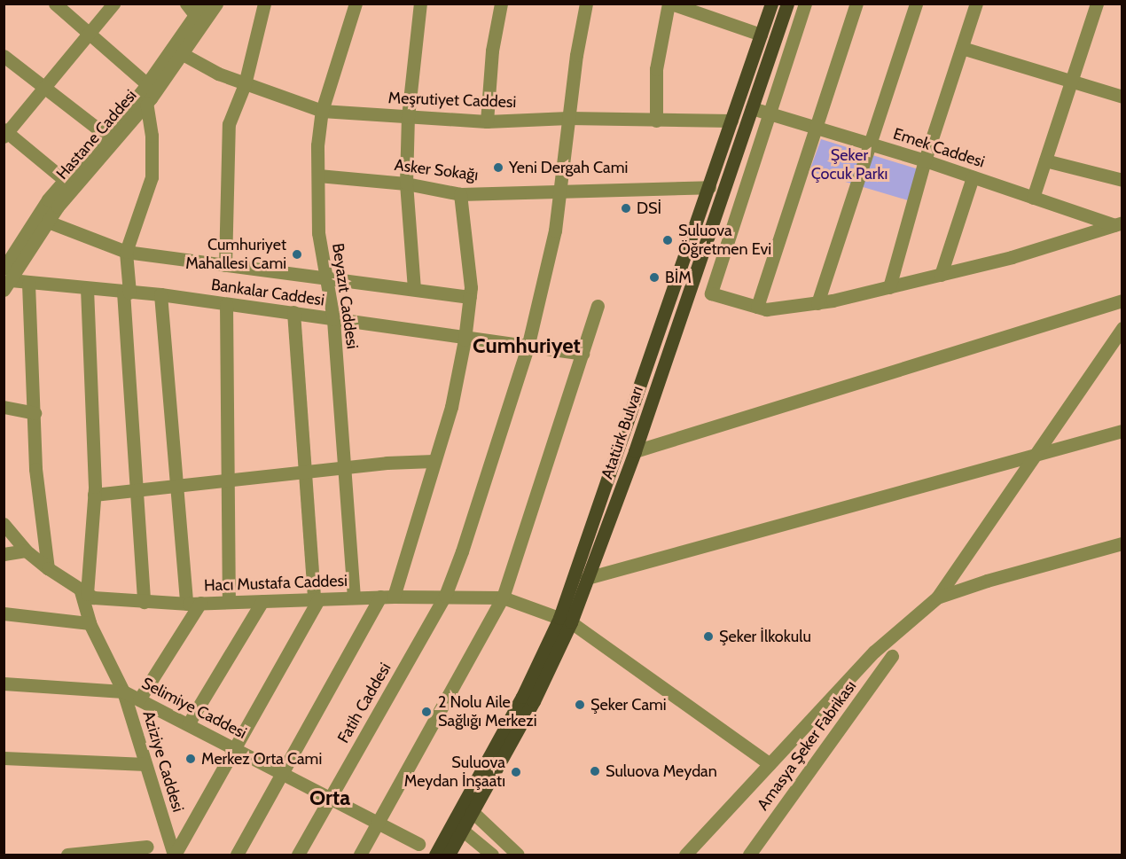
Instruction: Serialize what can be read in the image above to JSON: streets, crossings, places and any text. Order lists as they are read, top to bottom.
{
  "streets": {
    "main road": ["Atatürk Bulvarı"],
    "street": [
      "Meşrutiyet Caddesi",
      "Hastane Caddesi",
      "Emek Caddesi",
      "Asker Sokağı",
      "Bankalar Caddesi",
      "Beyazıt Caddesi",
      "Hacı Mustafa Caddesi",
      "Fatih Caddesi",
      "Selimiye Caddesi",
      "Amasya Şeker Fabrikası",
      "Aziziye Caddesi"
    ]
  },
  "crossings": [
    ["Meşrutiyet Caddesi", "Hastane Caddesi"],
    ["Meşrutiyet Caddesi", "Beyazıt Caddesi"],
    ["Meşrutiyet Caddesi", "Atatürk Bulvarı"],
    ["Meşrutiyet Caddesi", "Fatih Caddesi"],
    ["Hastane Caddesi", "Bankalar Caddesi"],
    ["Emek Caddesi", "Atatürk Bulvarı"],
    ["Asker Sokağı", "Beyazıt Caddesi"],
    ["Asker Sokağı", "Atatürk Bulvarı"],
    ["Asker Sokağı", "Fatih Caddesi"],
    ["Bankalar Caddesi", "Beyazıt Caddesi"],
    ["Bankalar Caddesi", "Fatih Caddesi"],
    ["Beyazıt Caddesi", "Hacı Mustafa Caddesi"],
    ["Atatürk Bulvarı", "Hacı Mustafa Caddesi"],
    ["Hacı Mustafa Caddesi", "Fatih Caddesi"],
    ["Hacı Mustafa Caddesi", "Aziziye Caddesi"],
    ["Fatih Caddesi", "Selimiye Caddesi"],
    ["Selimiye Caddesi", "Aziziye Caddesi"]
  ],
  "districts": ["Cumhuriyet", "Orta"],
  "parks": ["Şeker Çocuk Parkı"],
  "places": [
    "Yeni Dergah Cami",
    "DSİ",
    "Suluova Öğretmen Evi",
    "Cumhuriyet Mahallesi Cami",
    "BİM",
    "Şeker İlkokulu",
    "Şeker Cami",
    "2 Nolu Aile Sağlığı Merkezi",
    "Merkez Orta Cami",
    "Suluova Meydan",
    "Suluova Meydan İnşaatı"
  ]
}
